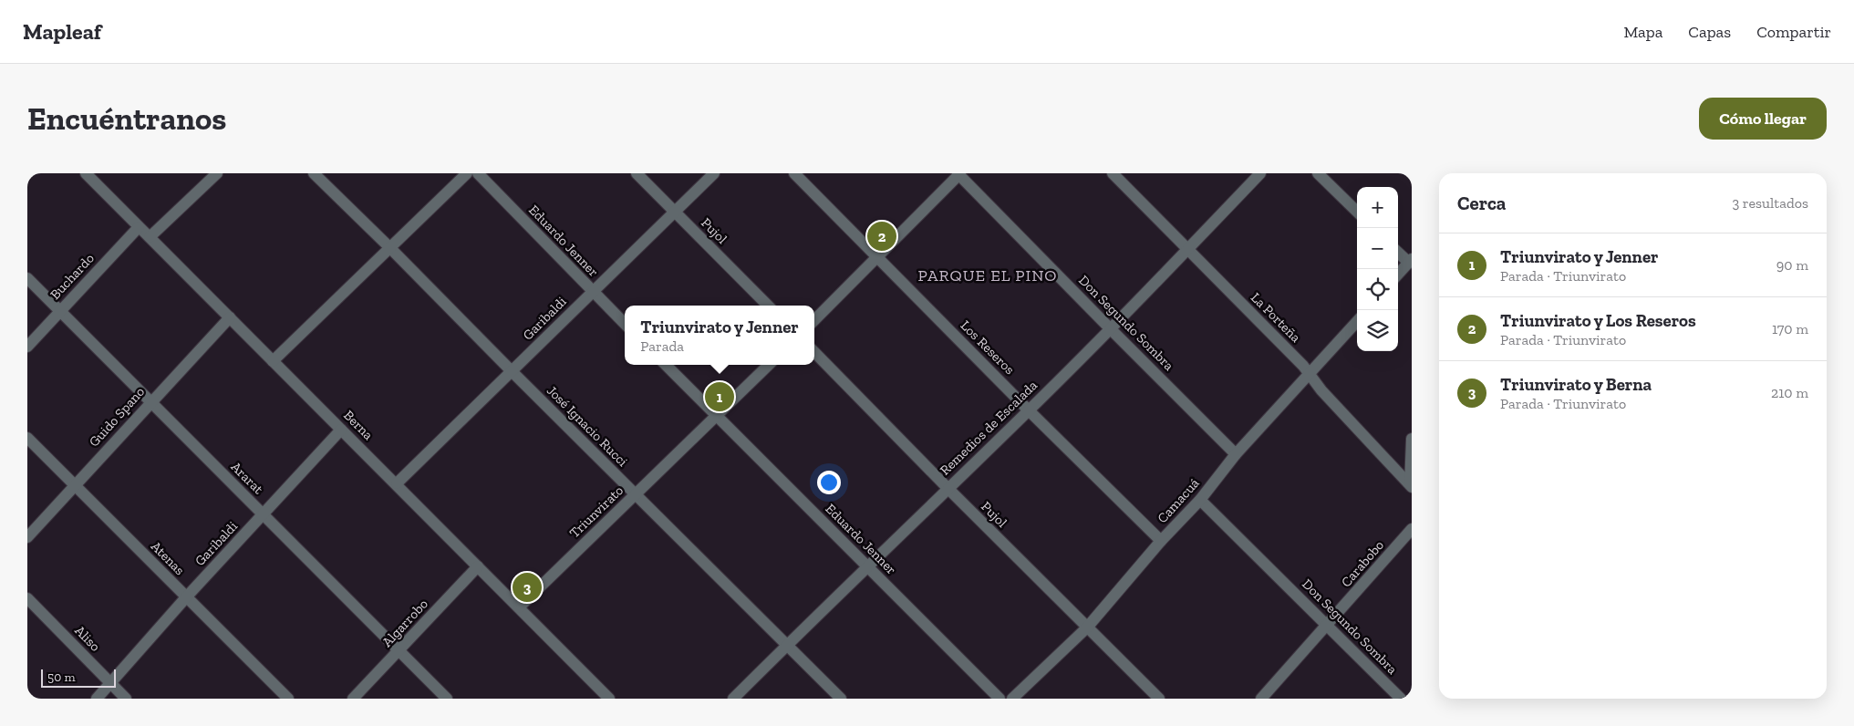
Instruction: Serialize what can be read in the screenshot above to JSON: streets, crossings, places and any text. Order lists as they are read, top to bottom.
{
  "streets": {
    "street": [
      "Pujol",
      "Eduardo Jenner",
      "Buchardo",
      "La Porteña",
      "Garibaldi",
      "Don Segundo Sombra",
      "Los Reseros",
      "Guido Spano",
      "Berna",
      "José Ignacio Rucci",
      "Remedios de Escalada",
      "Ararat",
      "Camacuá",
      "Triunvirato",
      "Atenas",
      "Carabobo",
      "Algarrobo",
      "Aliso"
    ]
  },
  "crossings": [
    ["Pujol", "Garibaldi"],
    ["Pujol", "Remedios de Escalada"],
    ["Pujol", "Camacuá"],
    ["Eduardo Jenner", "Garibaldi"],
    ["Eduardo Jenner", "Remedios de Escalada"],
    ["Eduardo Jenner", "Triunvirato"],
    ["Buchardo", "Berna"],
    ["Buchardo", "Ararat"],
    ["La Porteña", "Remedios de Escalada"],
    ["La Porteña", "Camacuá"],
    ["Garibaldi", "Berna"],
    ["Garibaldi", "José Ignacio Rucci"],
    ["Garibaldi", "Ararat"],
    ["Garibaldi", "Atenas"],
    ["Garibaldi", "Aliso"],
    ["Don Segundo Sombra", "Remedios de Escalada"],
    ["Don Segundo Sombra", "Camacuá"],
    ["Don Segundo Sombra", "Carabobo"],
    ["Los Reseros", "Remedios de Escalada"],
    ["Los Reseros", "Camacuá"],
    ["Guido Spano", "Berna"],
    ["Guido Spano", "Ararat"],
    ["Guido Spano", "Atenas"],
    ["Berna", "Triunvirato"],
    ["Berna", "Algarrobo"],
    ["José Ignacio Rucci", "Remedios de Escalada"],
    ["José Ignacio Rucci", "Triunvirato"],
    ["Ararat", "Algarrobo"]
  ],
  "districts": ["PARQUE EL PINO"],
  "scale_bar": "50 m",
  "page": {
    "header": "Mapleaf",
    "nav": ["Mapa", "Capas", "Compartir"],
    "buttons": "Cómo llegar",
    "title": "Encuéntranos",
    "heading": ["Cerca", "3 resultados"],
    "map_buttons": ["+", "−"],
    "pins": ["2", "1", "3"],
    "list": [
      {
        "mark": "1",
        "name": "Triunvirato y Jenner",
        "note": "Parada · Triunvirato",
        "value": "90 m"
      },
      {
        "mark": "2",
        "name": "Triunvirato y Los Reseros",
        "note": "Parada · Triunvirato",
        "value": "170 m"
      },
      {
        "mark": "3",
        "name": "Triunvirato y Berna",
        "note": "Parada · Triunvirato",
        "value": "210 m"
      }
    ],
    "popup": ["Triunvirato y Jenner", "Parada"],
    "scale": "50 m"
  }
}
